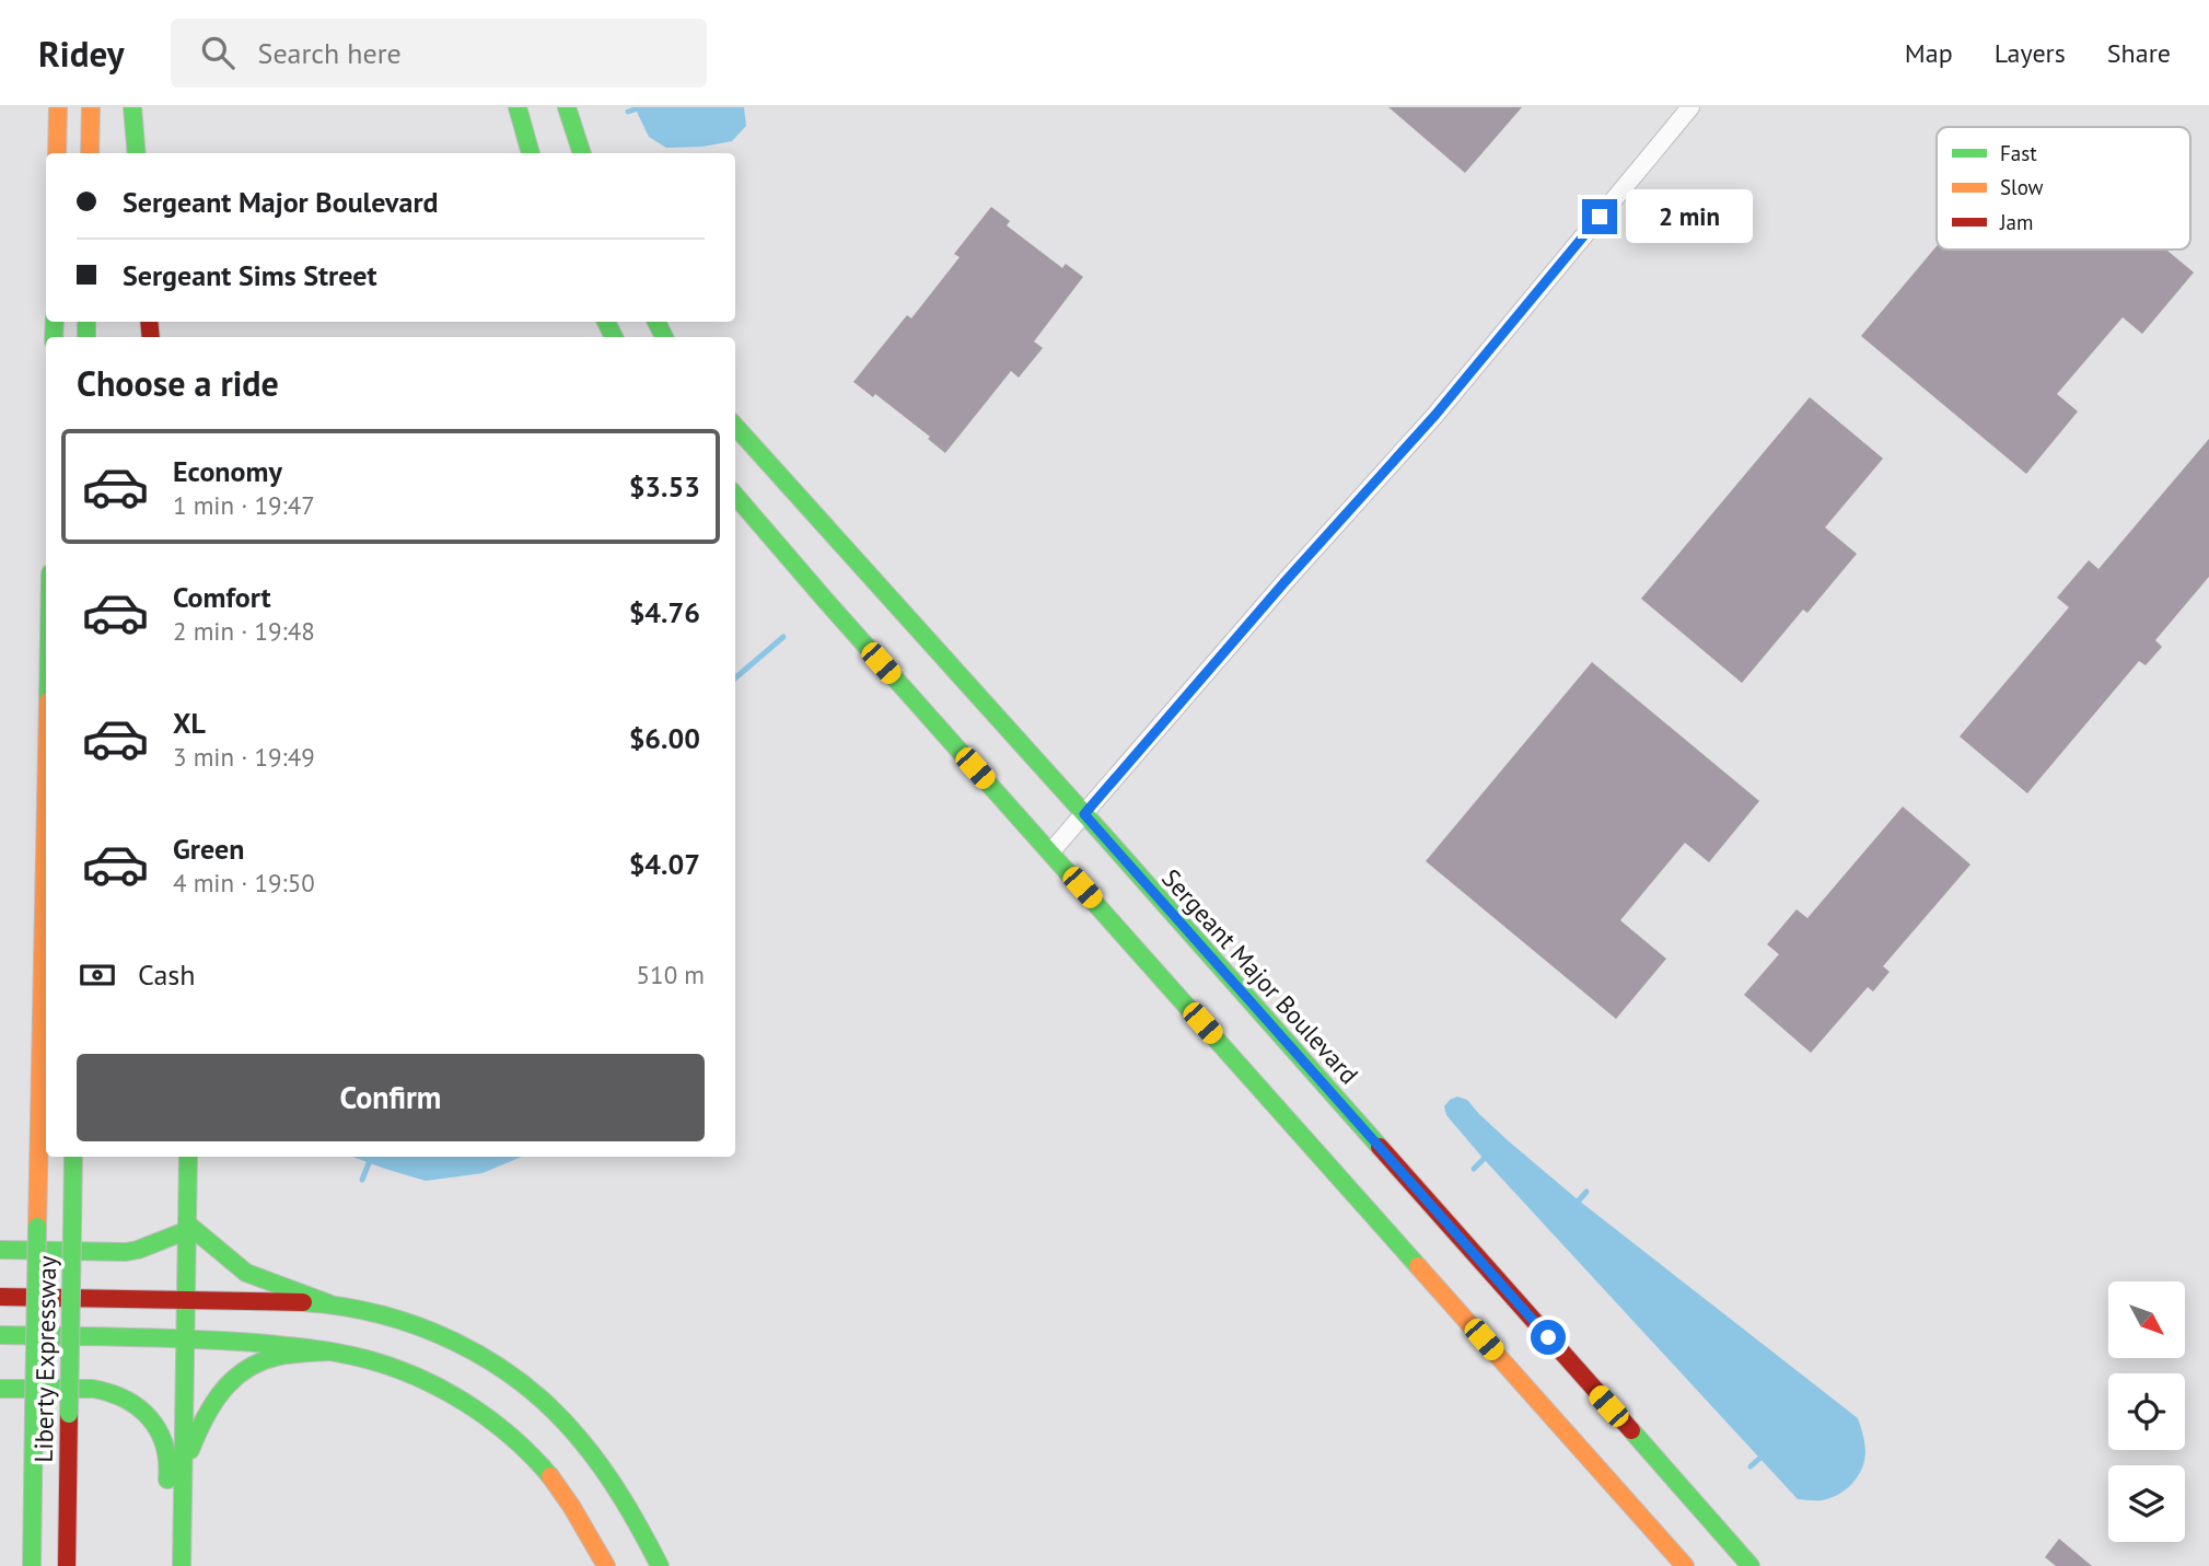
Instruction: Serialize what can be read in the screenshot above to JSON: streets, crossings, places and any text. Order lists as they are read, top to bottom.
{
  "streets": {
    "main road": ["Sergeant Major Boulevard", "Liberty Expressway"]
  },
  "legend": ["Fast", "Slow", "Jam"],
  "north": "bottom right",
  "page": {
    "header": "Ridey",
    "search": "Search here",
    "nav": ["Map", "Layers", "Share"],
    "banner": ["Sergeant Major Boulevard", "Sergeant Sims Street"],
    "bubble": "2 min",
    "heading": "Choose a ride",
    "list": [
      {
        "name": "Economy",
        "note": "1 min · 19:47",
        "value": "$3.53"
      },
      {
        "name": "Comfort",
        "note": "2 min · 19:48",
        "value": "$4.76"
      },
      {
        "name": "XL",
        "note": "3 min · 19:49",
        "value": "$6.00"
      },
      {
        "name": "Green",
        "note": "4 min · 19:50",
        "value": "$4.07"
      }
    ],
    "pay": ["Cash", "510 m"],
    "buttons": "Confirm"
  }
}
